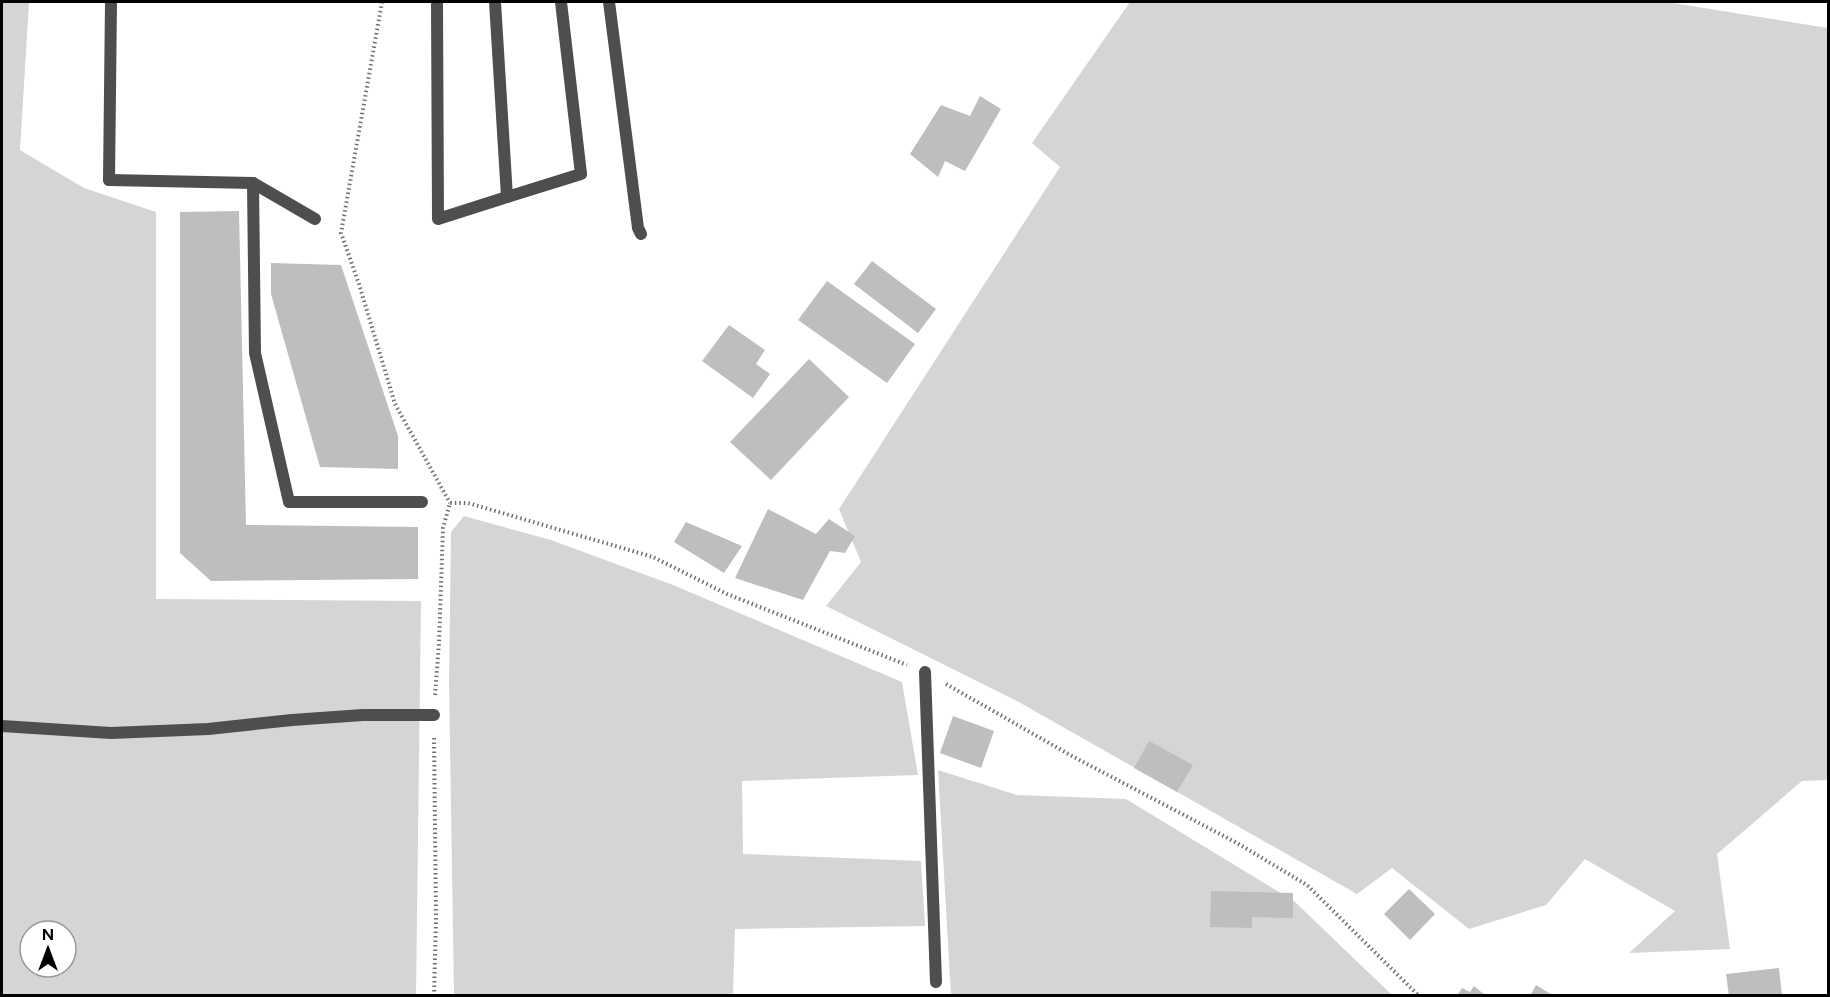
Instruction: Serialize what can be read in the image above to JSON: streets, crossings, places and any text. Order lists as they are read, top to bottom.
{
  "north": "top"
}
